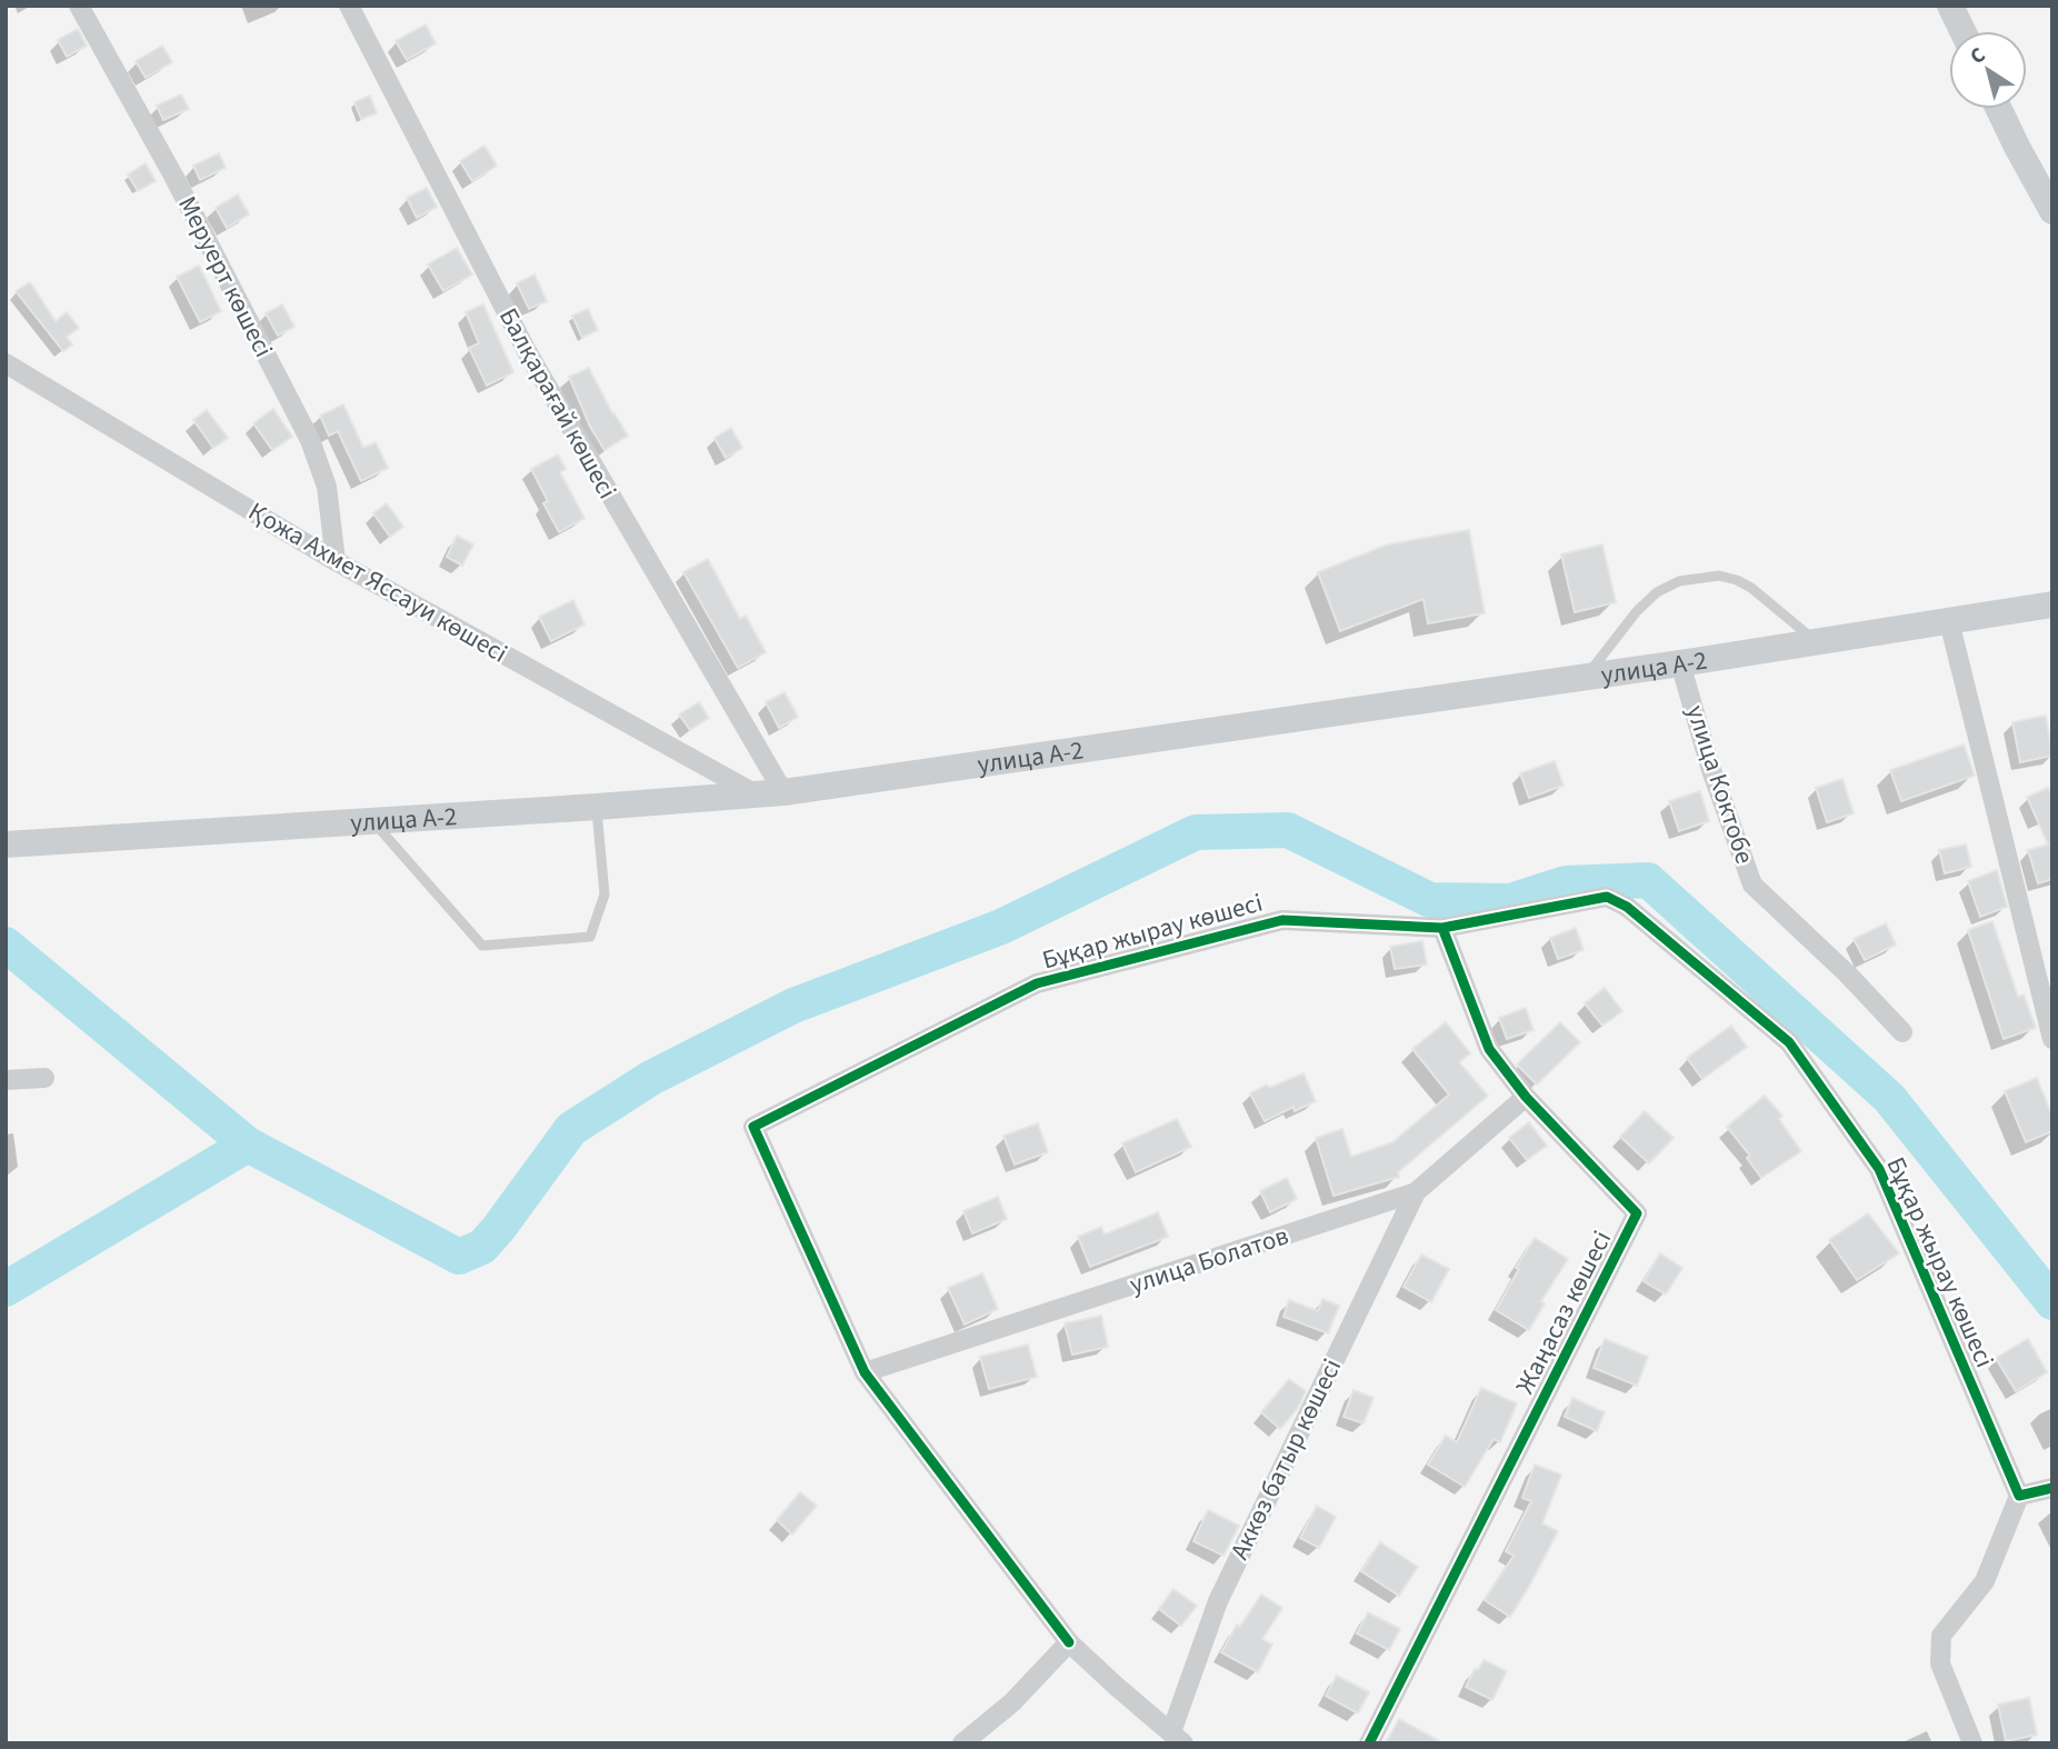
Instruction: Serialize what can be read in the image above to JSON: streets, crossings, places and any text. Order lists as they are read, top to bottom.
{
  "streets": {
    "main road": ["улица А-2"],
    "street": [
      "Меруерт көшесі",
      "Балқарағай көшесі",
      "Қожа Ахмет Яссауи көшесі",
      "улица Коктобе",
      "Бұқар жырау көшесі",
      "улица Болатов",
      "Жаңасаз көшесі",
      "Аккөз батыр көшесі"
    ]
  },
  "crossings": [
    ["Меруерт көшесі", "Қожа Ахмет Яссауи көшесі"],
    ["Балқарағай көшесі", "улица А-2"],
    ["Қожа Ахмет Яссауи көшесі", "улица А-2"],
    ["улица А-2", "улица Коктобе"],
    ["Бұқар жырау көшесі", "улица Болатов"],
    ["Бұқар жырау көшесі", "Жаңасаз көшесі"],
    ["улица Болатов", "Жаңасаз көшесі"],
    ["улица Болатов", "Аккөз батыр көшесі"]
  ],
  "north": "top left"
}
